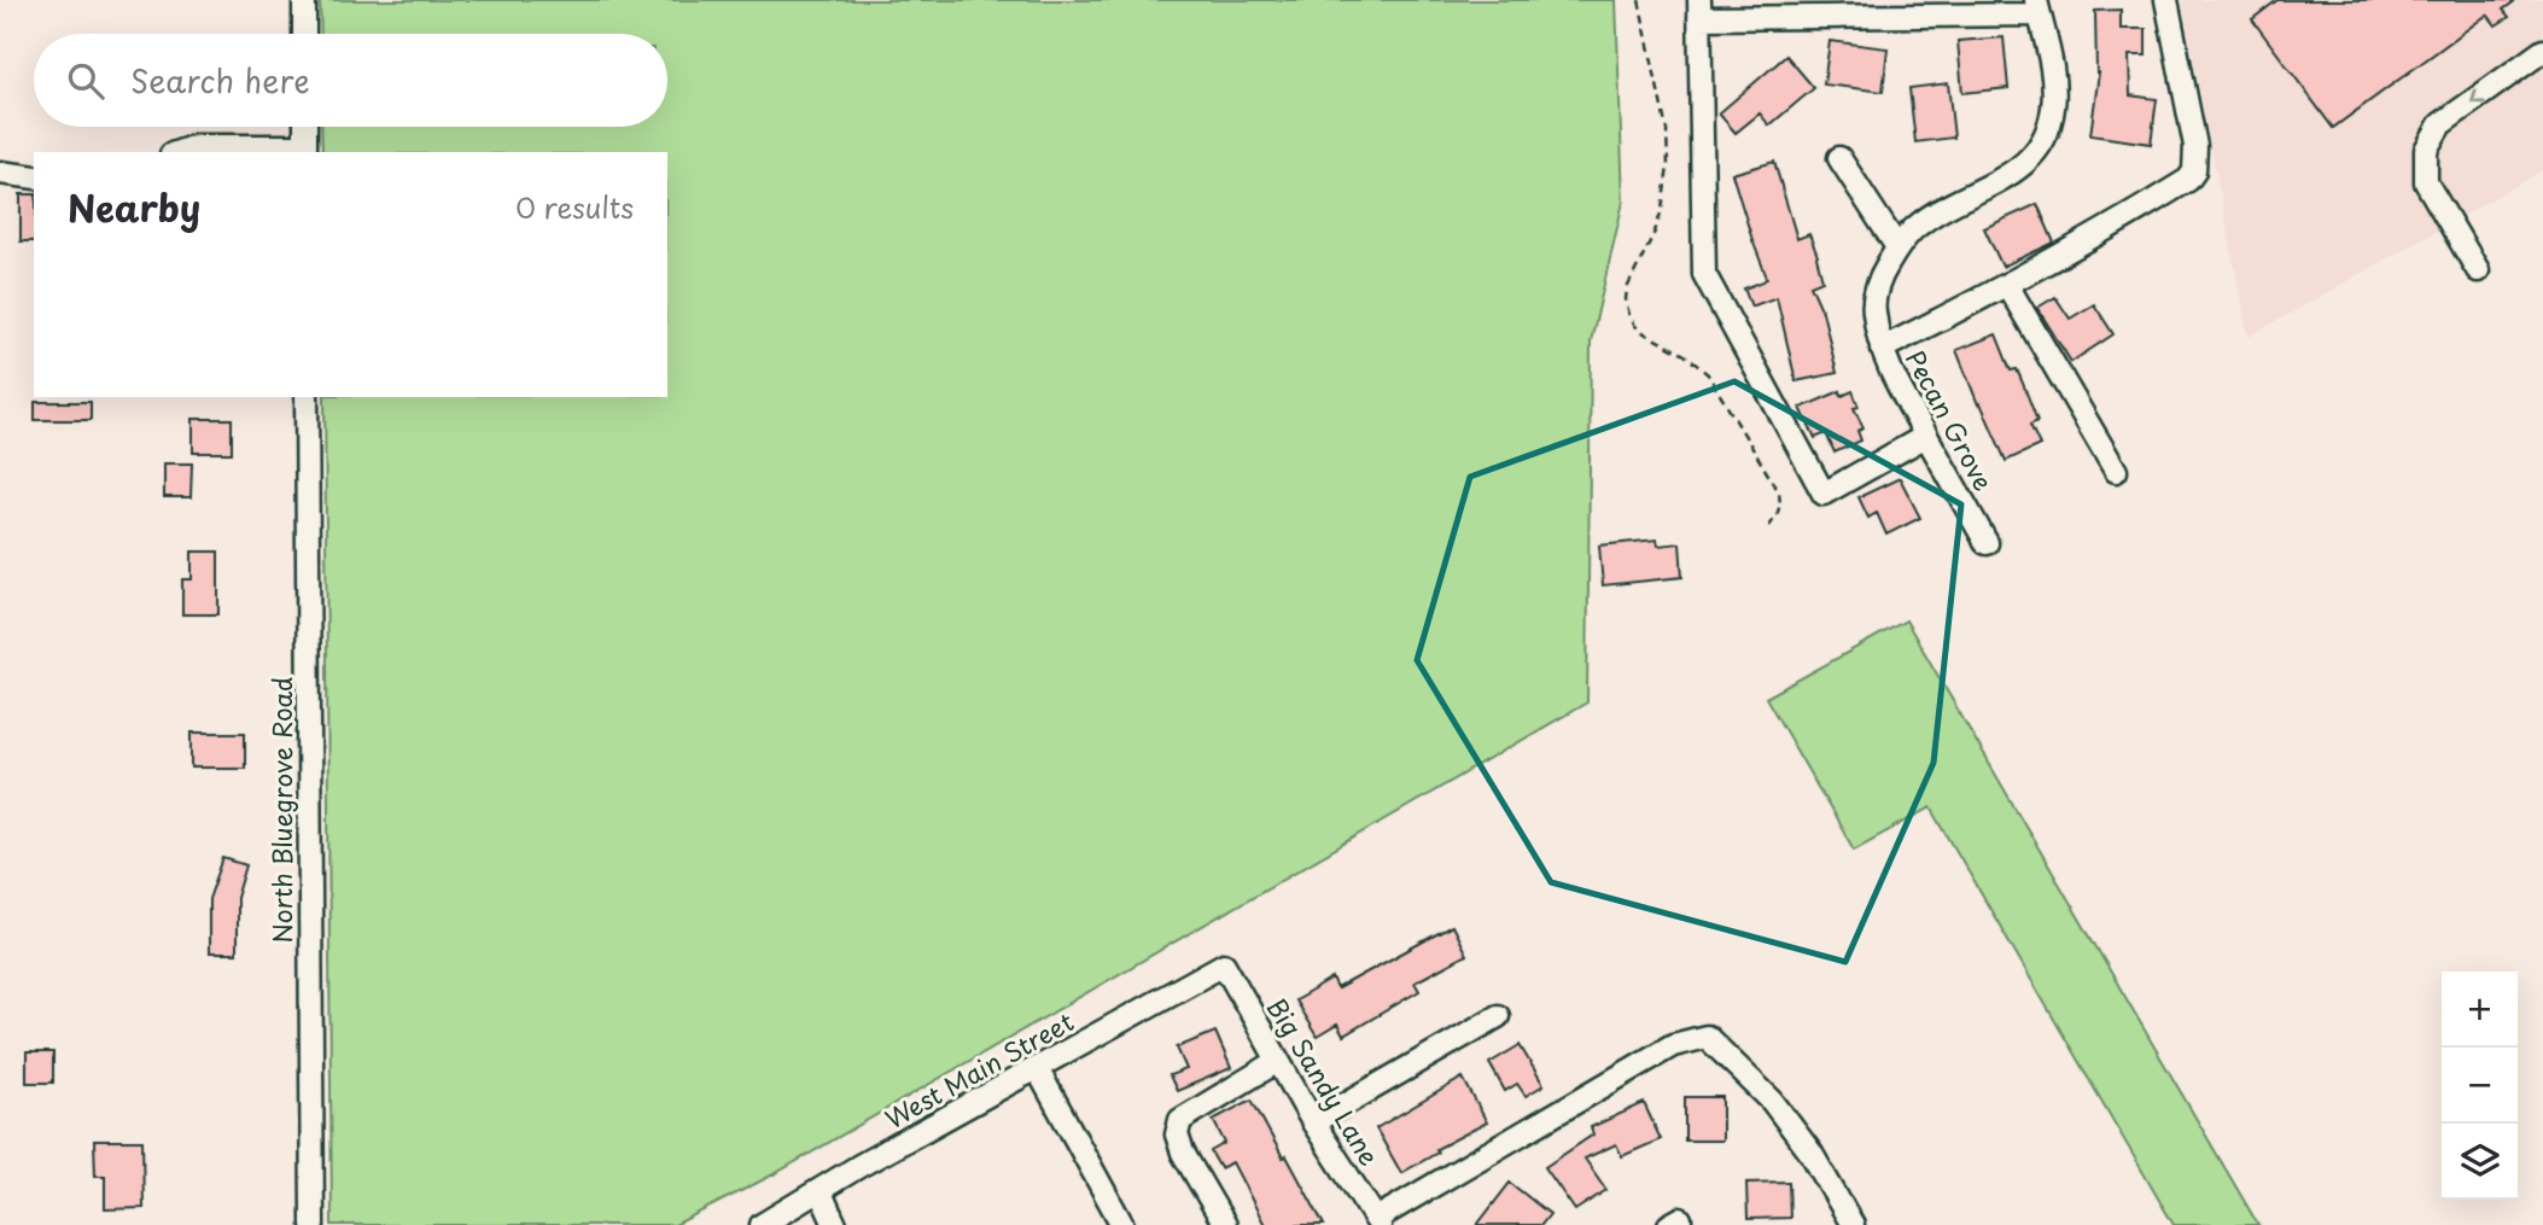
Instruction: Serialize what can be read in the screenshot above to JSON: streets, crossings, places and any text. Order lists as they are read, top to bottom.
{
  "streets": {
    "street": [
      "Pecan Grove",
      "North Bluegrove Road",
      "West Main Street",
      "Big Sandy Lane"
    ]
  },
  "crossings": [
    ["West Main Street", "Big Sandy Lane"]
  ],
  "page": {
    "search": "Search here",
    "heading": ["Nearby", "0 results"],
    "map_buttons": ["+", "−"]
  }
}
